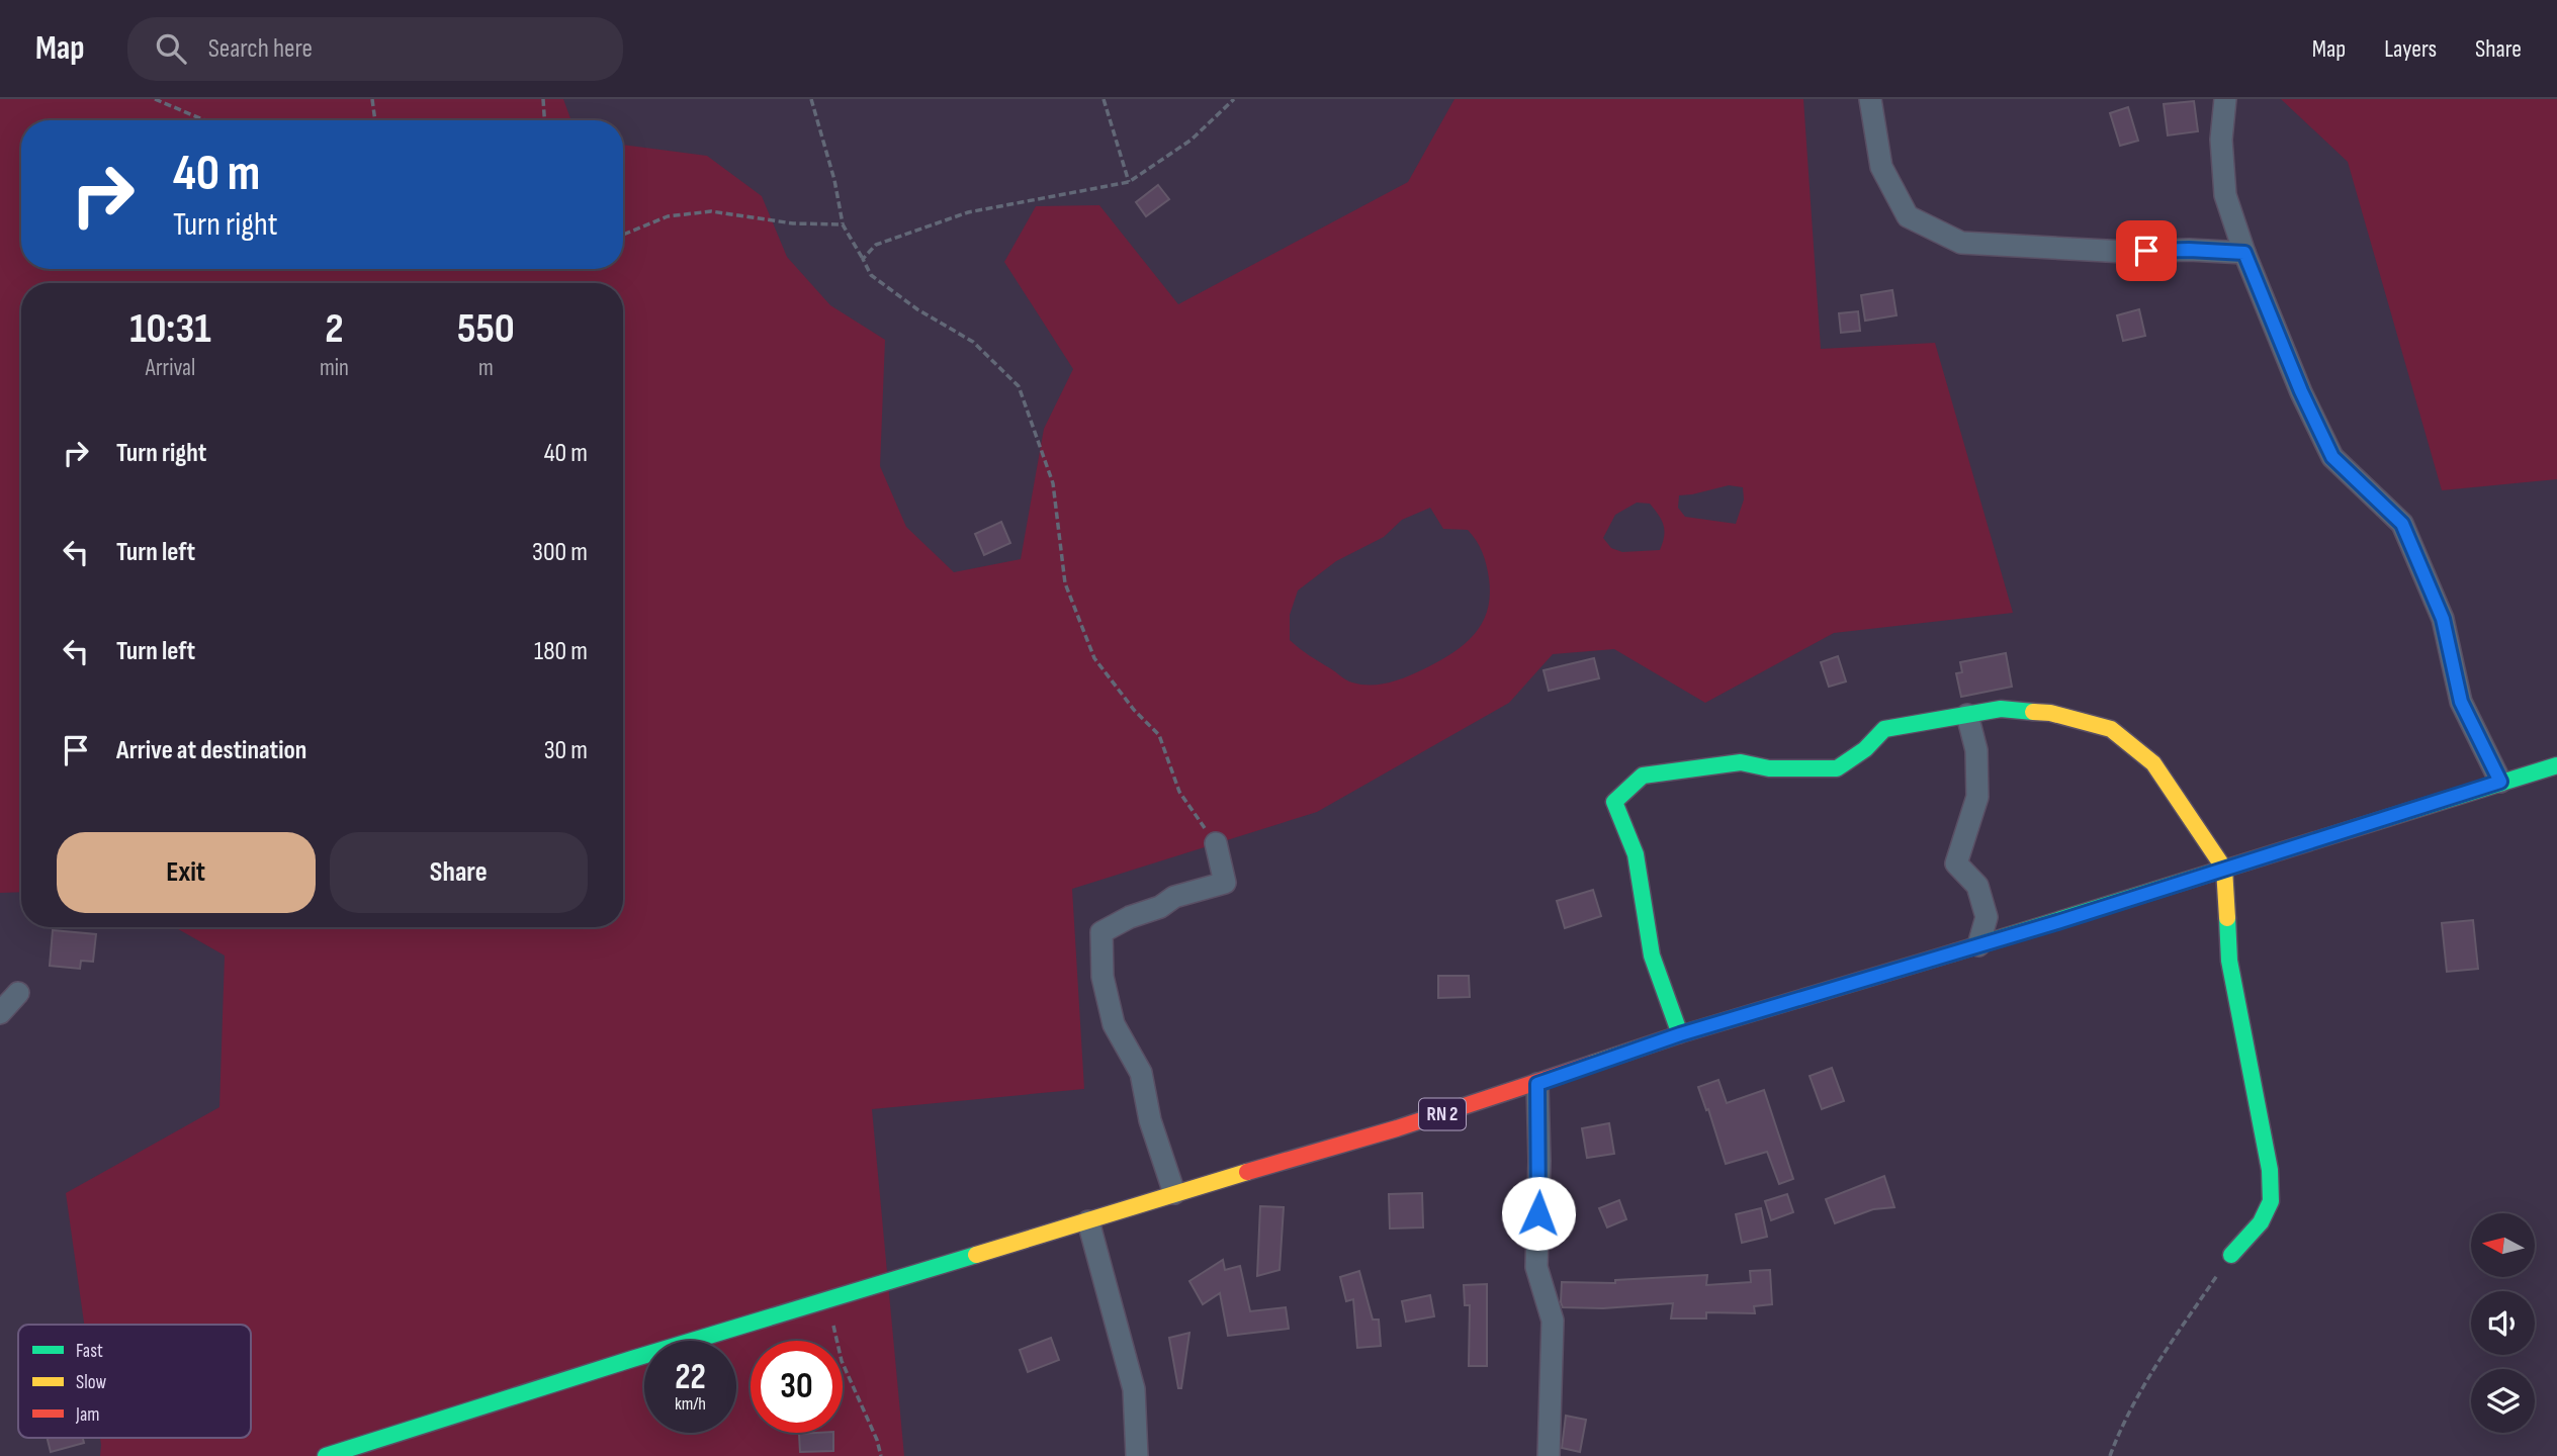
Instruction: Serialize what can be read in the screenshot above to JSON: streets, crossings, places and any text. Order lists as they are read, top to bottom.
{
  "streets": {
    "main road": ["RN 2"]
  },
  "legend": ["Fast", "Slow", "Jam"],
  "north": "left",
  "page": {
    "header": "Map",
    "search": "Search here",
    "nav": ["Map", "Layers", "Share"],
    "turn": ["40 m", "Turn right"],
    "eta": [
      "10:31",
      "Arrival",
      "2",
      "min",
      "550",
      "m"
    ],
    "list": [
      {
        "name": "Turn right",
        "value": "40 m"
      },
      {
        "name": "Turn left",
        "value": "300 m"
      },
      {
        "name": "Turn left",
        "value": "180 m"
      },
      {
        "name": "Arrive at destination",
        "value": "30 m"
      }
    ],
    "buttons": ["Exit", "Share"],
    "speed": "22 km/h",
    "limit": "30"
  }
}
